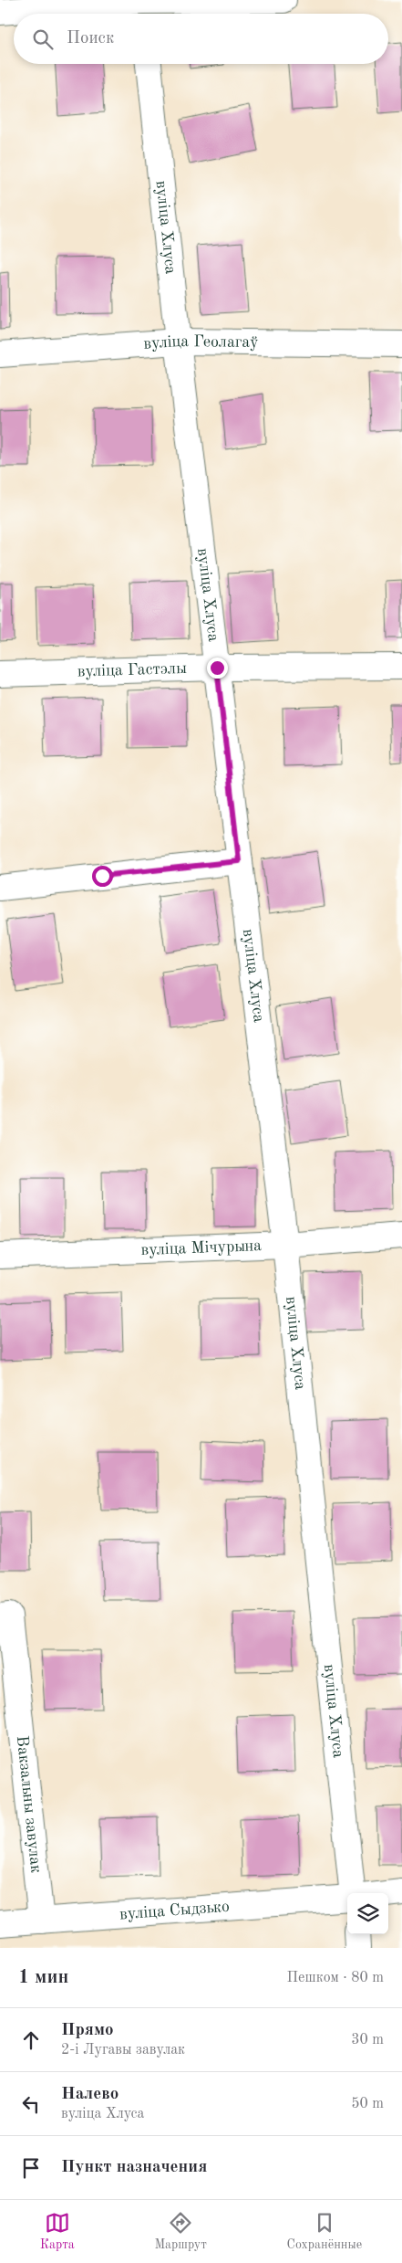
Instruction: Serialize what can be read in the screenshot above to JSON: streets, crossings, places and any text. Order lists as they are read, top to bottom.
{
  "streets": {
    "street": [
      "вуліца Хлуса",
      "вуліца Геолагаў",
      "вуліца Гастэлы",
      "вуліца Мічурына",
      "Вакзальны завулак",
      "вуліца Сыдзько"
    ]
  },
  "crossings": [
    ["вуліца Хлуса", "вуліца Геолагаў"],
    ["вуліца Хлуса", "вуліца Гастэлы"],
    ["вуліца Хлуса", "вуліца Мічурына"],
    ["Вакзальны завулак", "вуліца Сыдзько"]
  ],
  "page": {
    "search": "Поиск",
    "heading": ["1 мин", "Пешком · 80 m"],
    "list": [
      ["Прямо", "2-і Лугавы завулак", "30 m"],
      ["Налево", "вуліца Хлуса", "50 m"],
      "Пункт назначения"
    ],
    "nav": ["Карта", "Маршрут", "Сохранённые"]
  }
}
